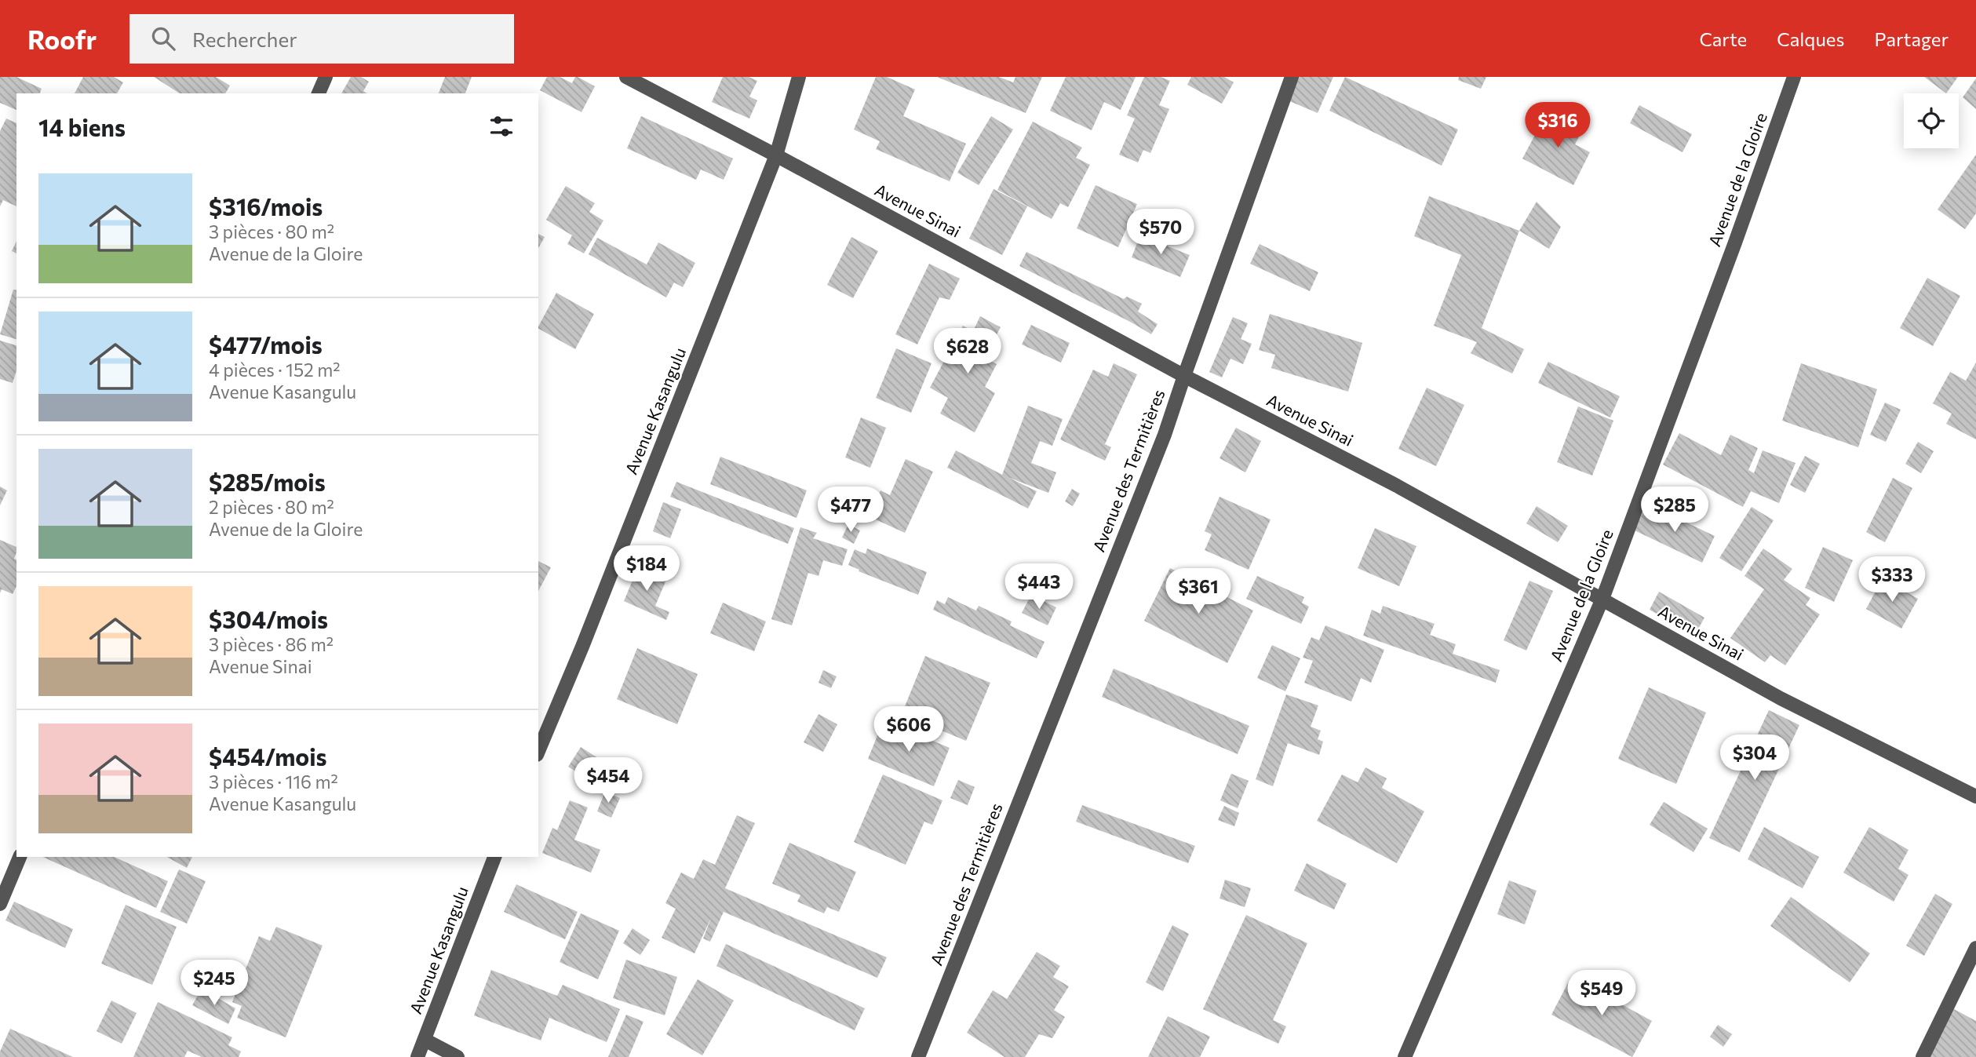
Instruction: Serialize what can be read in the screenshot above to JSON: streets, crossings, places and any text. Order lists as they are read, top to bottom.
{
  "streets": {
    "street": [
      "Avenue de la Gloire",
      "Avenue Sinai",
      "Avenue Kasangulu",
      "Avenue des Termitières"
    ]
  },
  "crossings": [
    ["Avenue de la Gloire", "Avenue Sinai"],
    ["Avenue Sinai", "Avenue Kasangulu"],
    ["Avenue Sinai", "Avenue des Termitières"]
  ],
  "page": {
    "header": "Roofr",
    "search": "Rechercher",
    "nav": ["Carte", "Calques", "Partager"],
    "heading": "14 biens",
    "price": [
      "$316",
      "$570",
      "$628",
      "$477",
      "$285",
      "$184",
      "$333",
      "$443",
      "$361",
      "$606",
      "$304",
      "$454",
      "$245",
      "$549"
    ],
    "list": [
      {
        "name": "$316/mois",
        "note": "3 pièces · 80 m² · Avenue de la Gloire"
      },
      {
        "name": "$477/mois",
        "note": "4 pièces · 152 m² · Avenue Kasangulu"
      },
      {
        "name": "$285/mois",
        "note": "2 pièces · 80 m² · Avenue de la Gloire"
      },
      {
        "name": "$304/mois",
        "note": "3 pièces · 86 m² · Avenue Sinai"
      },
      {
        "name": "$454/mois",
        "note": "3 pièces · 116 m² · Avenue Kasangulu"
      }
    ]
  }
}
